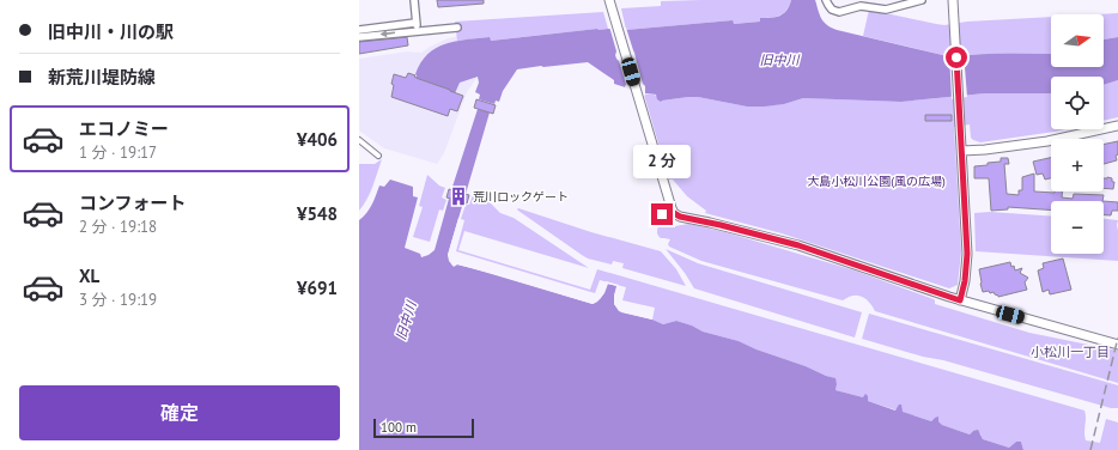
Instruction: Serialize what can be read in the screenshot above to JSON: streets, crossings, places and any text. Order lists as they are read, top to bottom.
{
  "districts": ["小松川一丁目"],
  "water": ["旧中川"],
  "parks": ["大島小松川公園(風の広場)"],
  "places": {
    "building": ["荒川ロックゲート"]
  },
  "scale_bar": "100 m",
  "north": "right",
  "page": {
    "banner": ["旧中川・川の駅", "新荒川堤防線"],
    "map_buttons": ["+", "−"],
    "list": [
      {
        "name": "エコノミー",
        "note": "1 分 · 19:17",
        "value": "¥406"
      },
      {
        "name": "コンフォート",
        "note": "2 分 · 19:18",
        "value": "¥548"
      },
      {
        "name": "XL",
        "note": "3 分 · 19:19",
        "value": "¥691"
      }
    ],
    "bubble": "2 分",
    "buttons": "確定",
    "scale": "100 m"
  }
}
